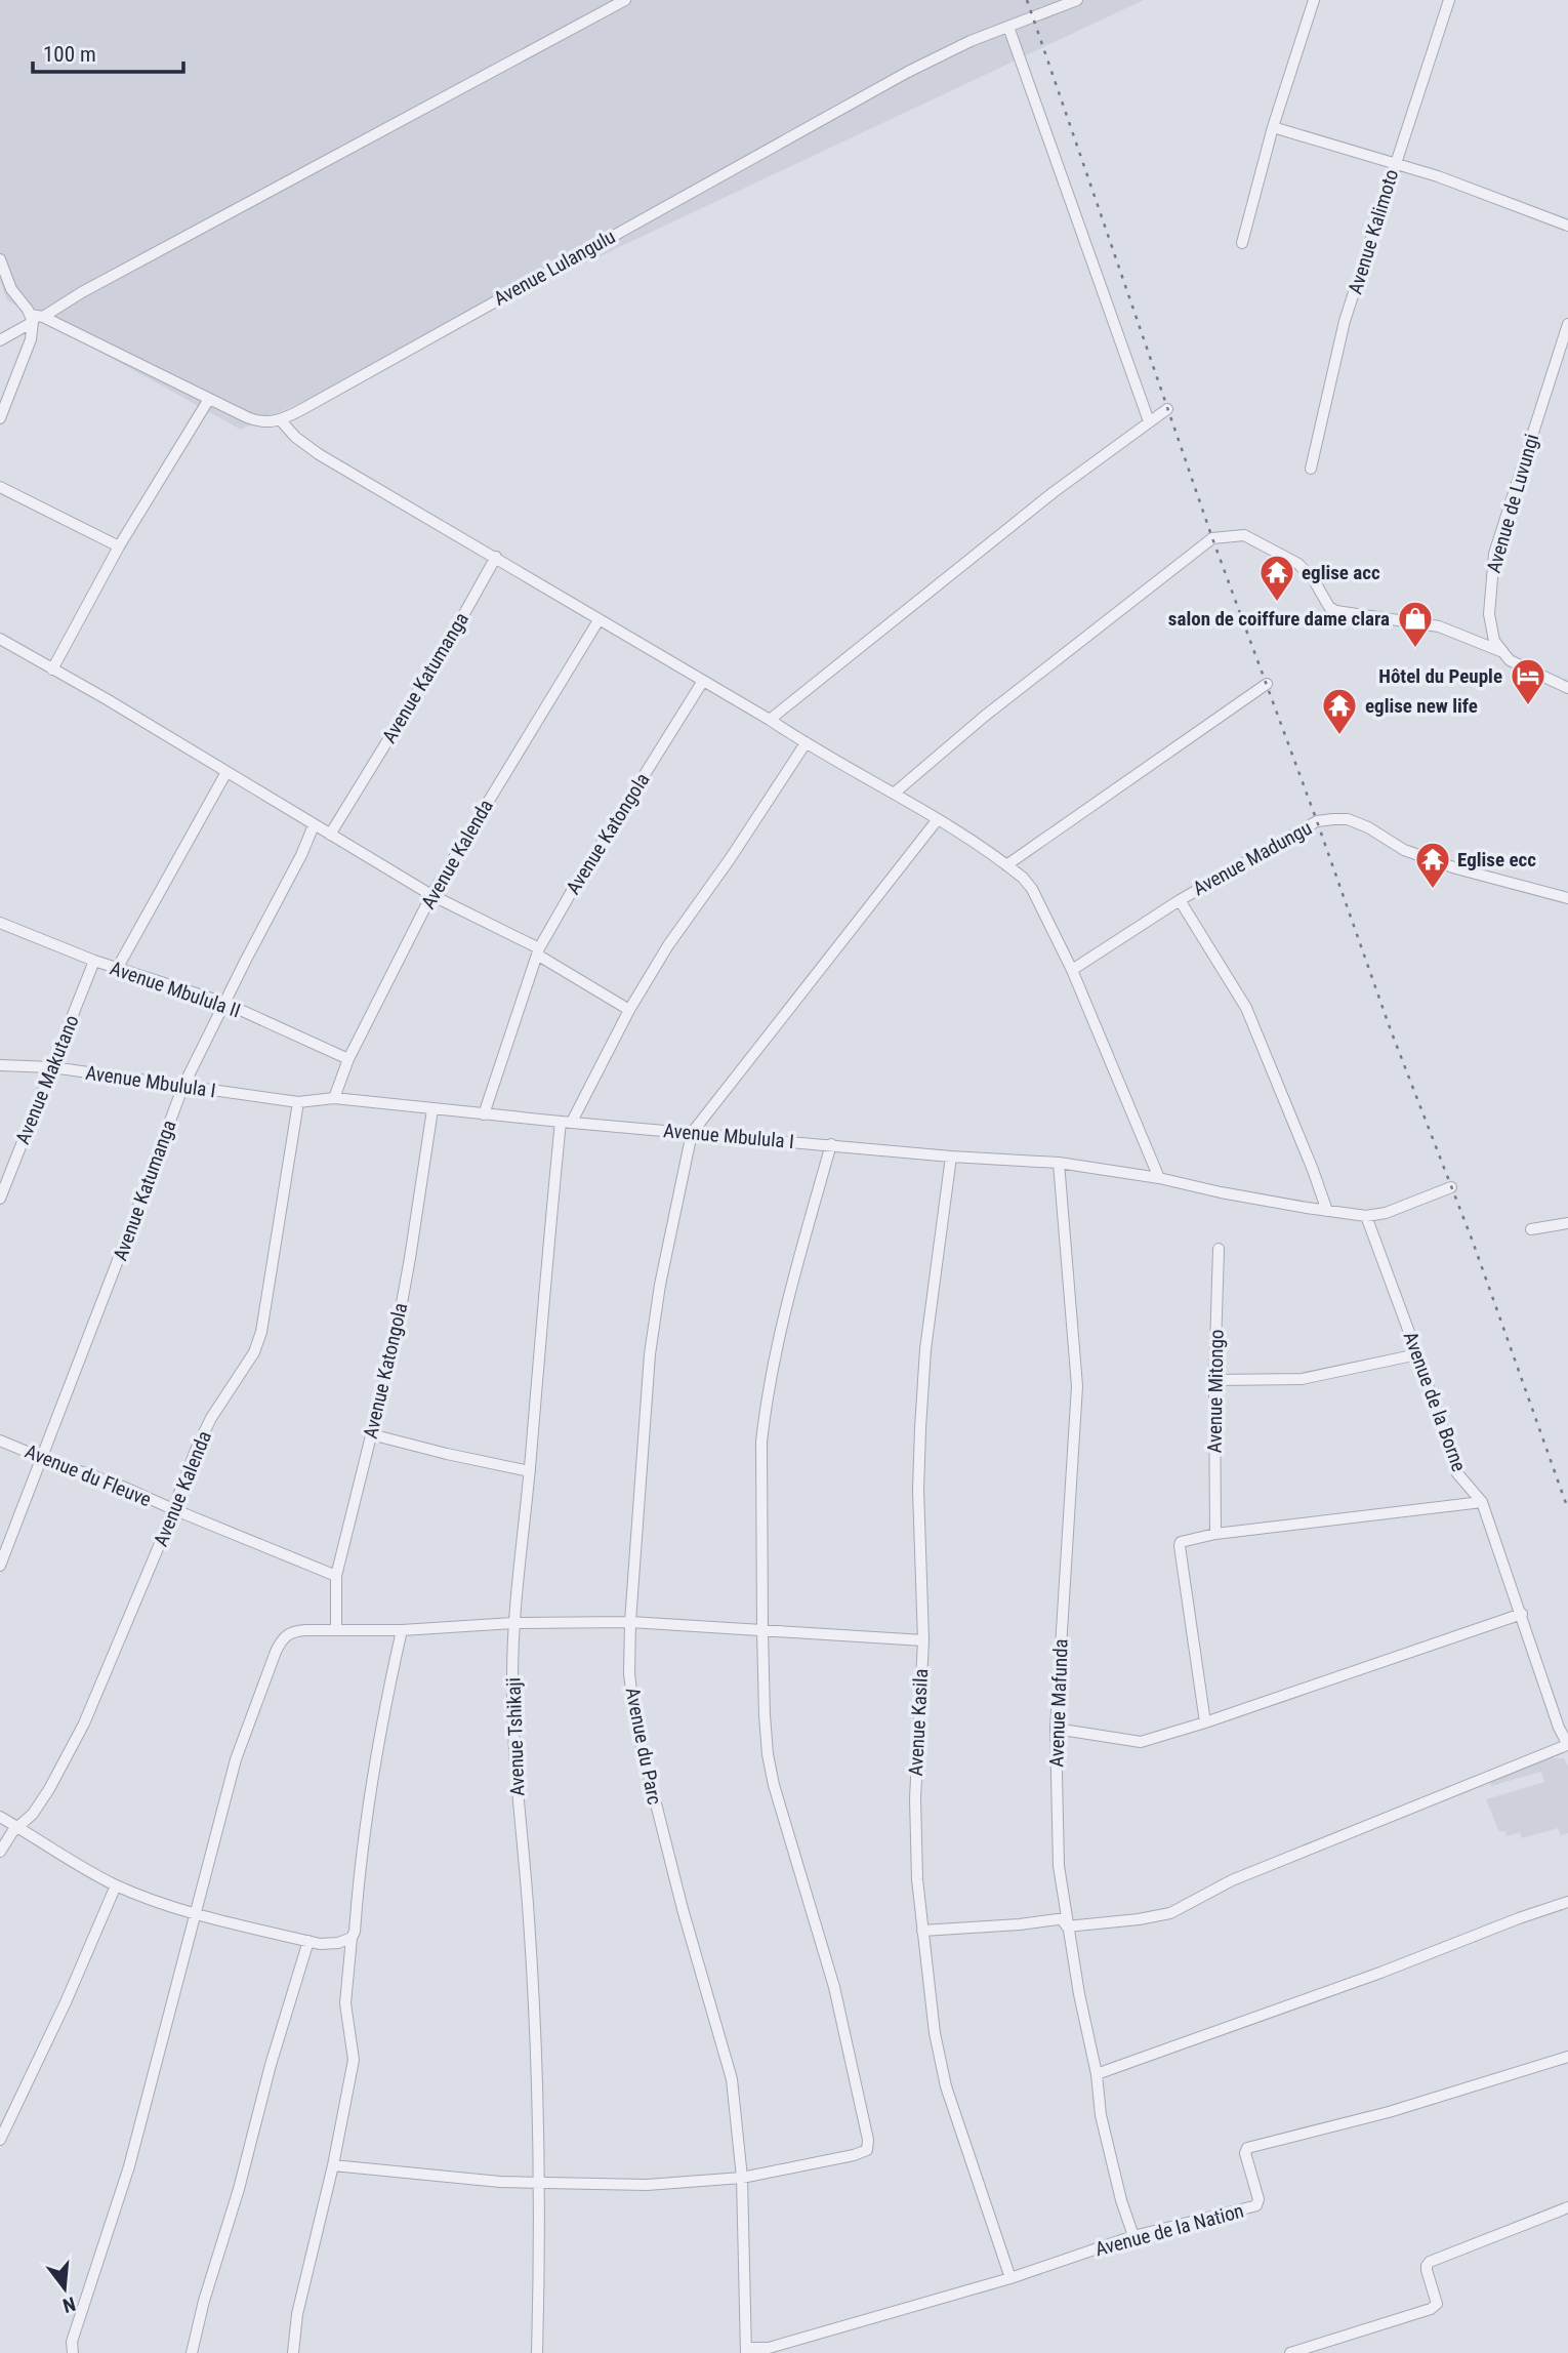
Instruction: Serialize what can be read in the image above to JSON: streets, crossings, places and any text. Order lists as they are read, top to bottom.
{
  "streets": {
    "street": [
      "Avenue Kalimoto",
      "Avenue Lulangulu",
      "Avenue de Luvungi",
      "Avenue Katumanga",
      "Avenue Katongola",
      "Avenue Kalenda",
      "Avenue Madungu",
      "Avenue Mbulula II",
      "Avenue Makutano",
      "Avenue Mbulula I",
      "Avenue Mitongo",
      "Avenue de la Borne",
      "Avenue du Fleuve",
      "Avenue Mafunda",
      "Avenue Kasila",
      "Avenue Tshikaji",
      "Avenue du Parc",
      "Avenue de la Nation"
    ]
  },
  "crossings": [
    ["Avenue Katumanga", "Avenue Mbulula II"],
    ["Avenue Katumanga", "Avenue Mbulula I"],
    ["Avenue Katumanga", "Avenue du Fleuve"],
    ["Avenue Katongola", "Avenue Mbulula I"],
    ["Avenue Katongola", "Avenue du Fleuve"],
    ["Avenue Kalenda", "Avenue Mbulula II"],
    ["Avenue Kalenda", "Avenue Mbulula I"],
    ["Avenue Kalenda", "Avenue du Fleuve"],
    ["Avenue Mbulula II", "Avenue Makutano"],
    ["Avenue Makutano", "Avenue Mbulula I"],
    ["Avenue Mbulula I", "Avenue de la Borne"],
    ["Avenue Mbulula I", "Avenue Mafunda"],
    ["Avenue Mbulula I", "Avenue Kasila"],
    ["Avenue Mbulula I", "Avenue Tshikaji"],
    ["Avenue Mbulula I", "Avenue du Parc"],
    ["Avenue Mafunda", "Avenue de la Nation"],
    ["Avenue Kasila", "Avenue de la Nation"],
    ["Avenue du Parc", "Avenue de la Nation"]
  ],
  "places": {
    "temple": ["eglise acc", "eglise new life", "Eglise ecc"],
    "shop": ["salon de coiffure dame clara"],
    "hotel": ["Hôtel du Peuple"]
  },
  "scale_bar": "100 m",
  "north": "bottom"
}
